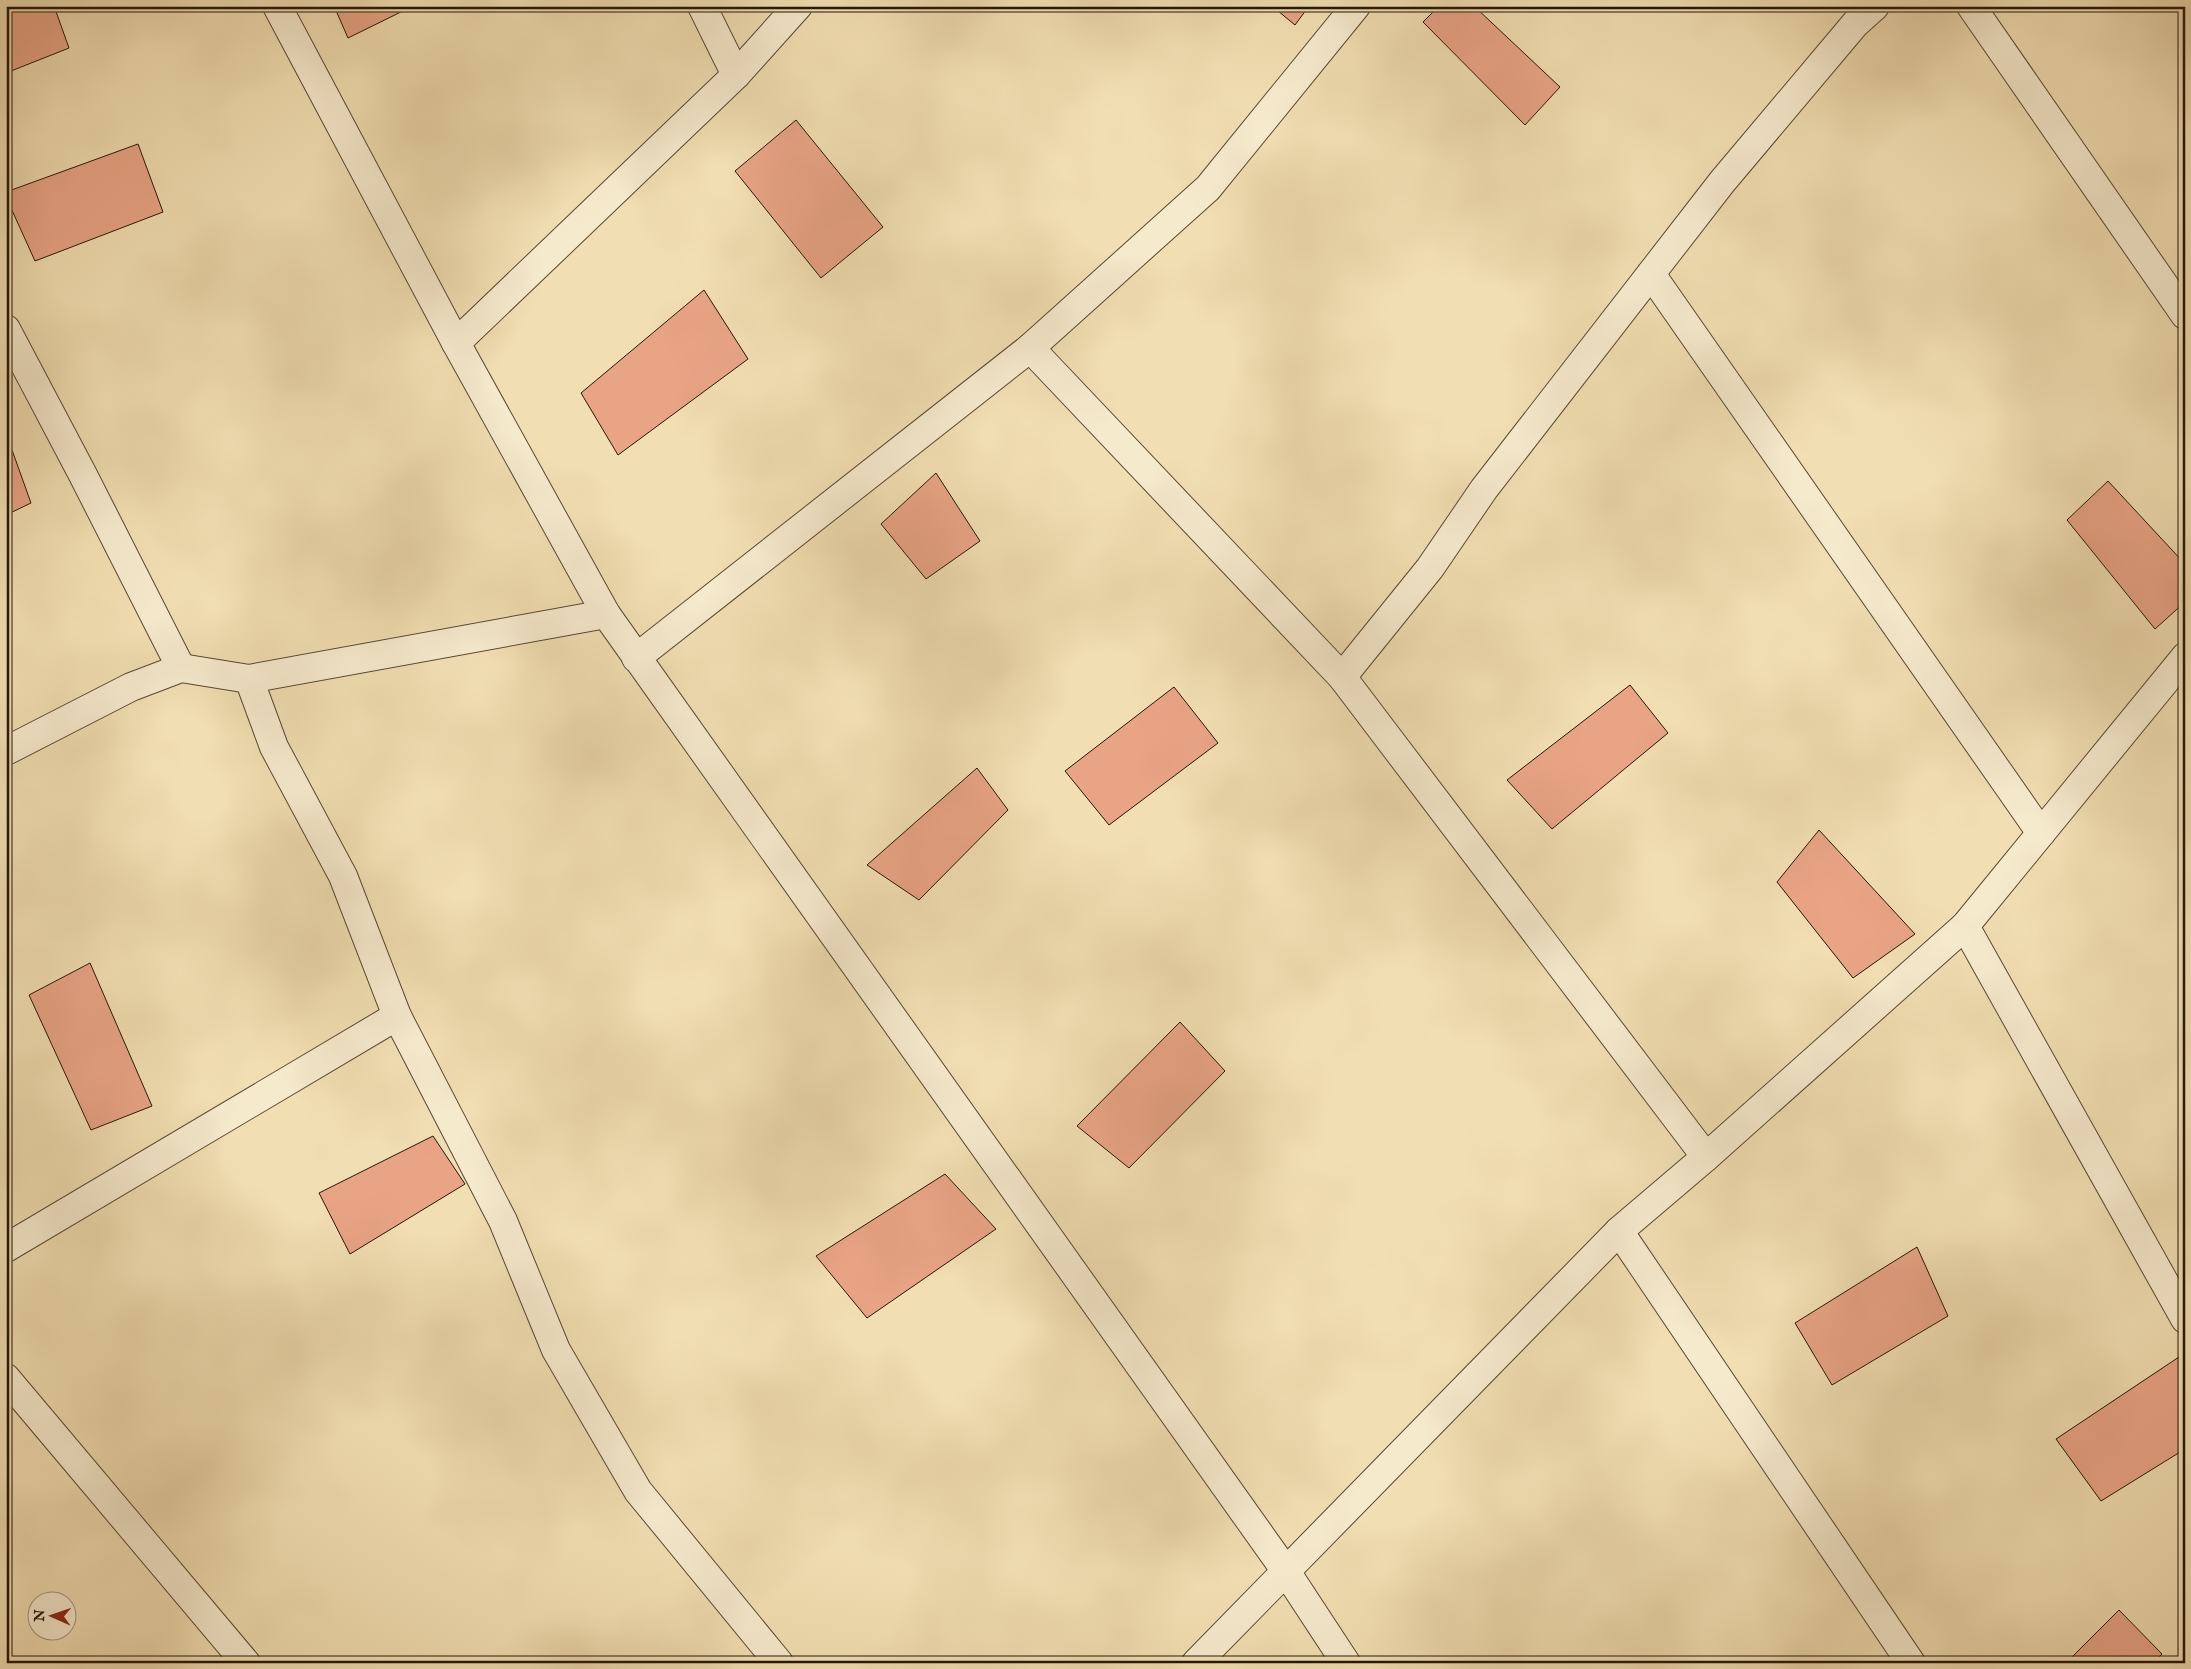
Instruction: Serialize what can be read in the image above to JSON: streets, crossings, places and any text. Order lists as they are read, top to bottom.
{
  "north": "left"
}
